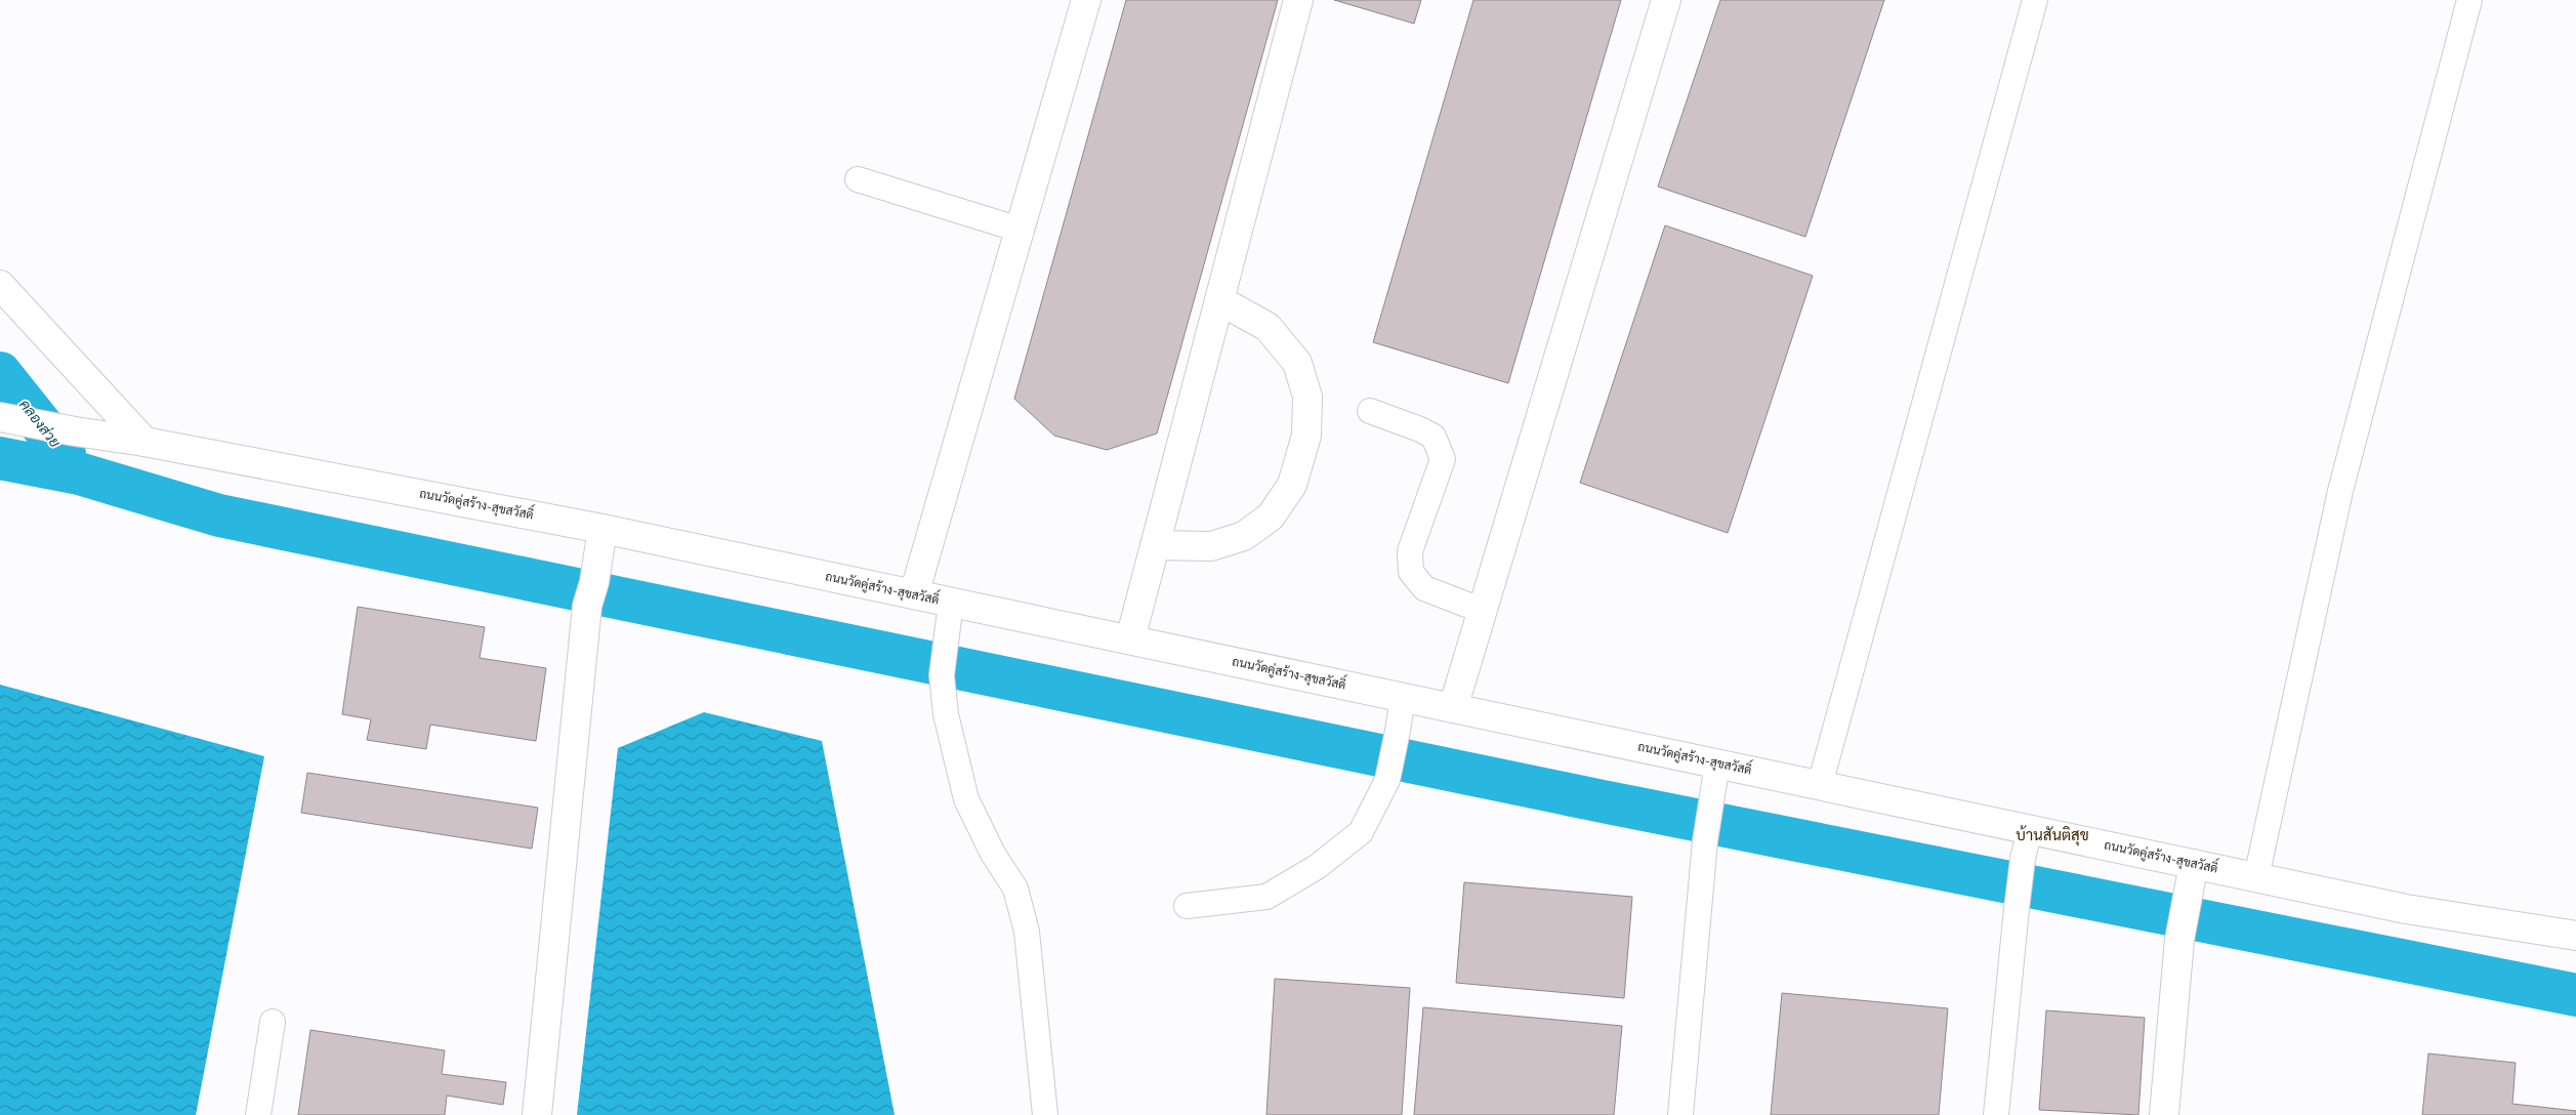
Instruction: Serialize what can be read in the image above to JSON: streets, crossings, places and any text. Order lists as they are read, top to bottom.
{
  "streets": {
    "street": ["ถนนวัดคู่สร้าง-สุขสวัสดิ์"]
  },
  "districts": ["บ้านสันติสุข"],
  "water": ["คลองส่วย"]
}
